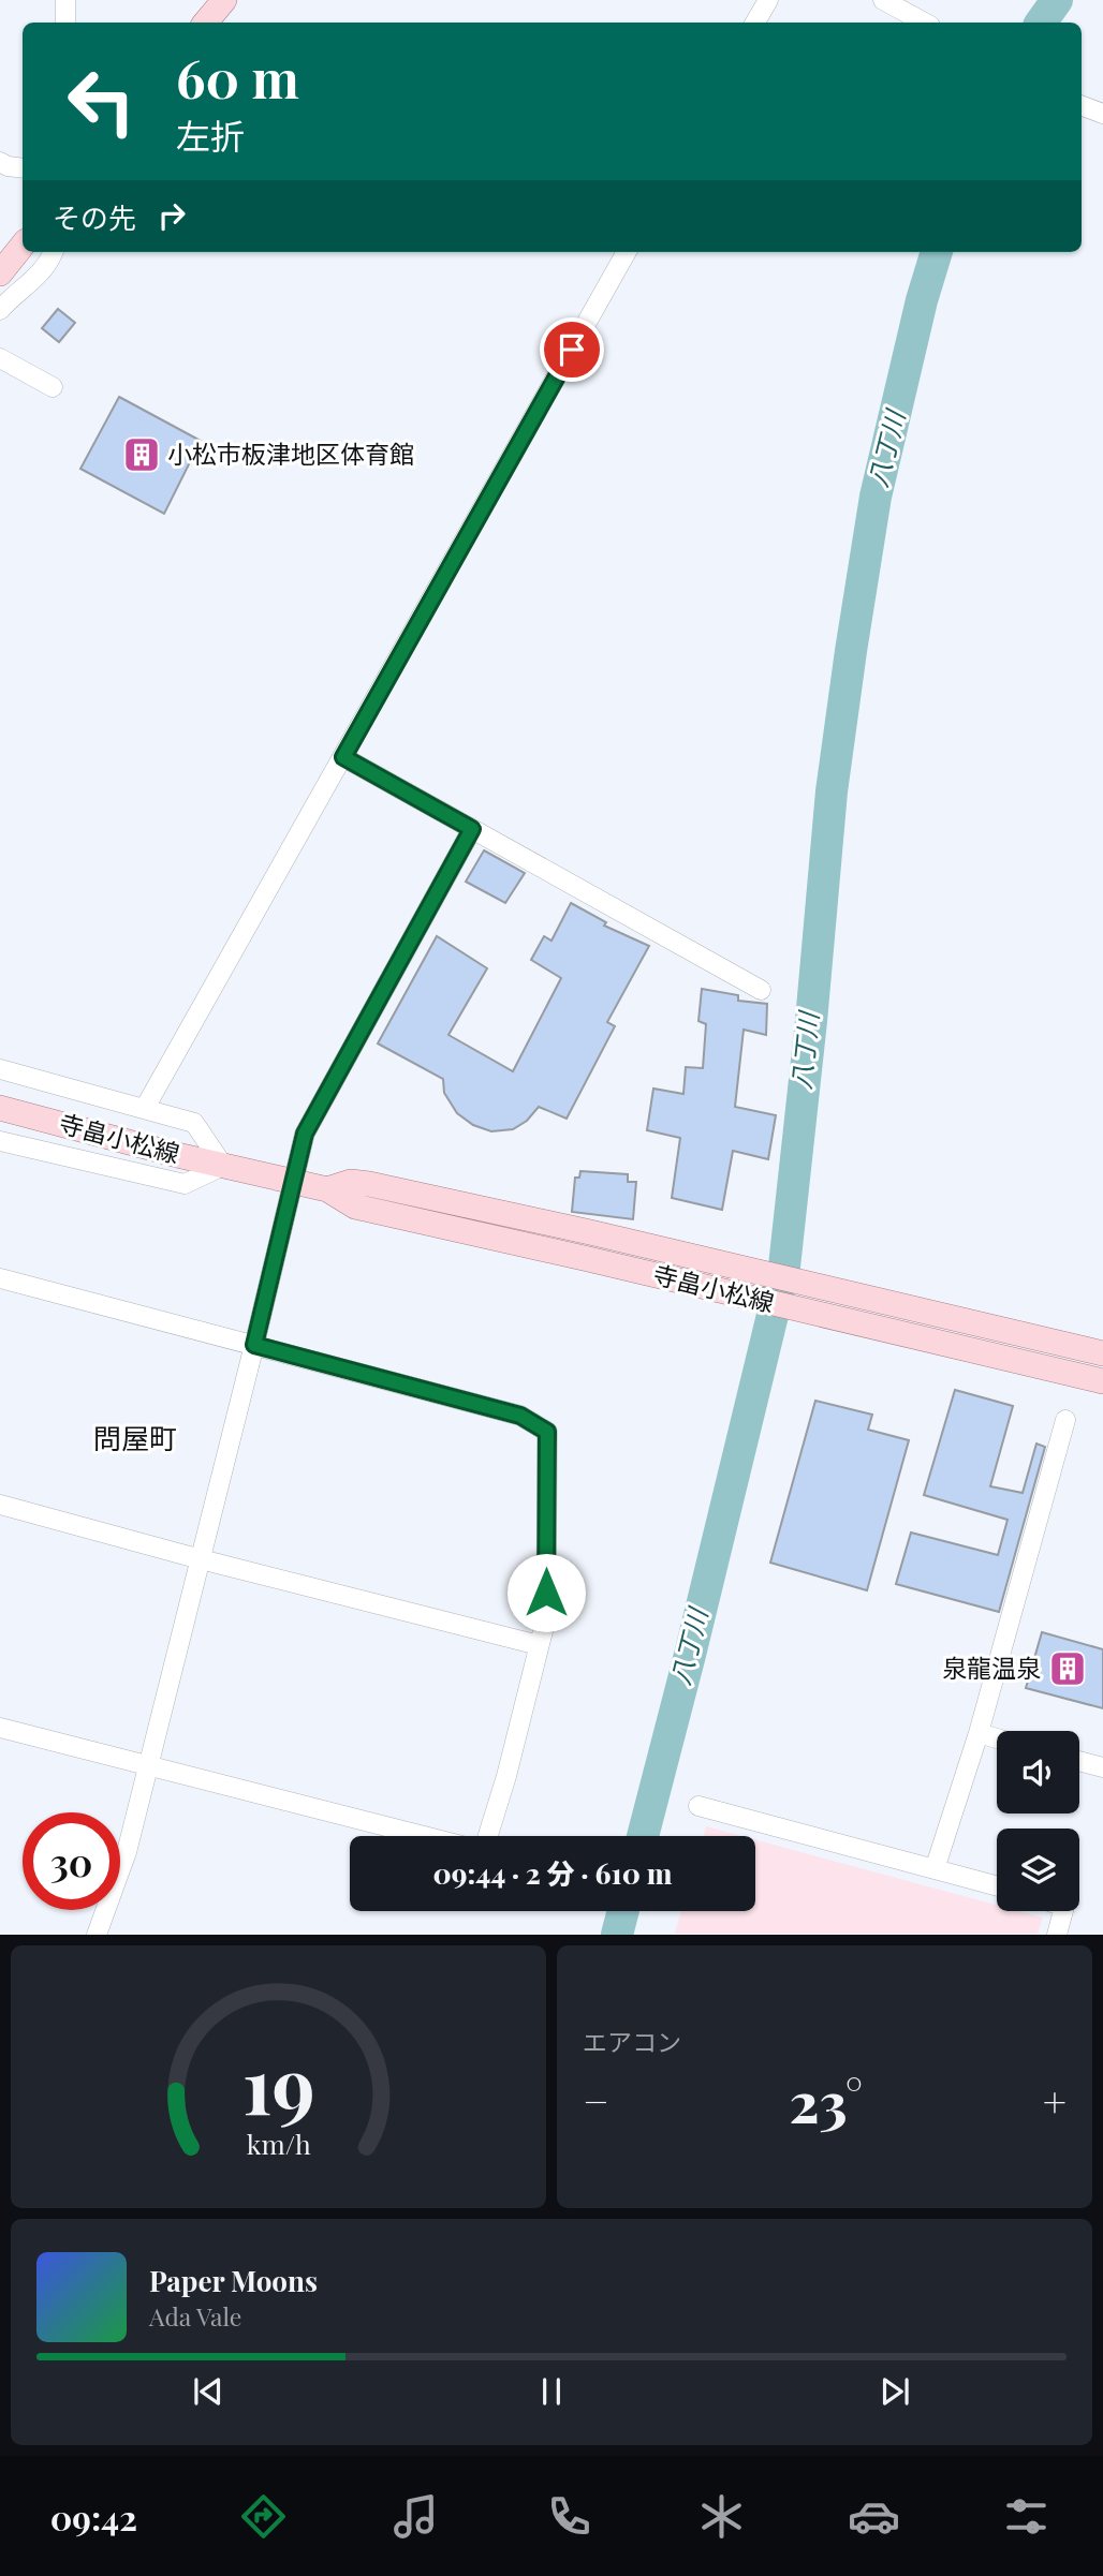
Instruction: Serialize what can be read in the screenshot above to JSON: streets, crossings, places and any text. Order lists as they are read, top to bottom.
{
  "streets": {
    "main road": ["寺畠小松線"]
  },
  "districts": ["問屋町"],
  "water": ["八丁川"],
  "places": {
    "building": ["小松市板津地区体育館", "泉龍温泉"]
  },
  "page": {
    "turn": ["60 m", "左折"],
    "then": "その先",
    "limit": "30",
    "trip": "09:44 · 2 分 · 610 m",
    "tile": "エアコン",
    "heat": ["−", "23°", "+"],
    "song": ["Paper Moons", "Ada Vale"],
    "tabs": "09:42",
    "gauge": ["19", "km/h"]
  }
}
